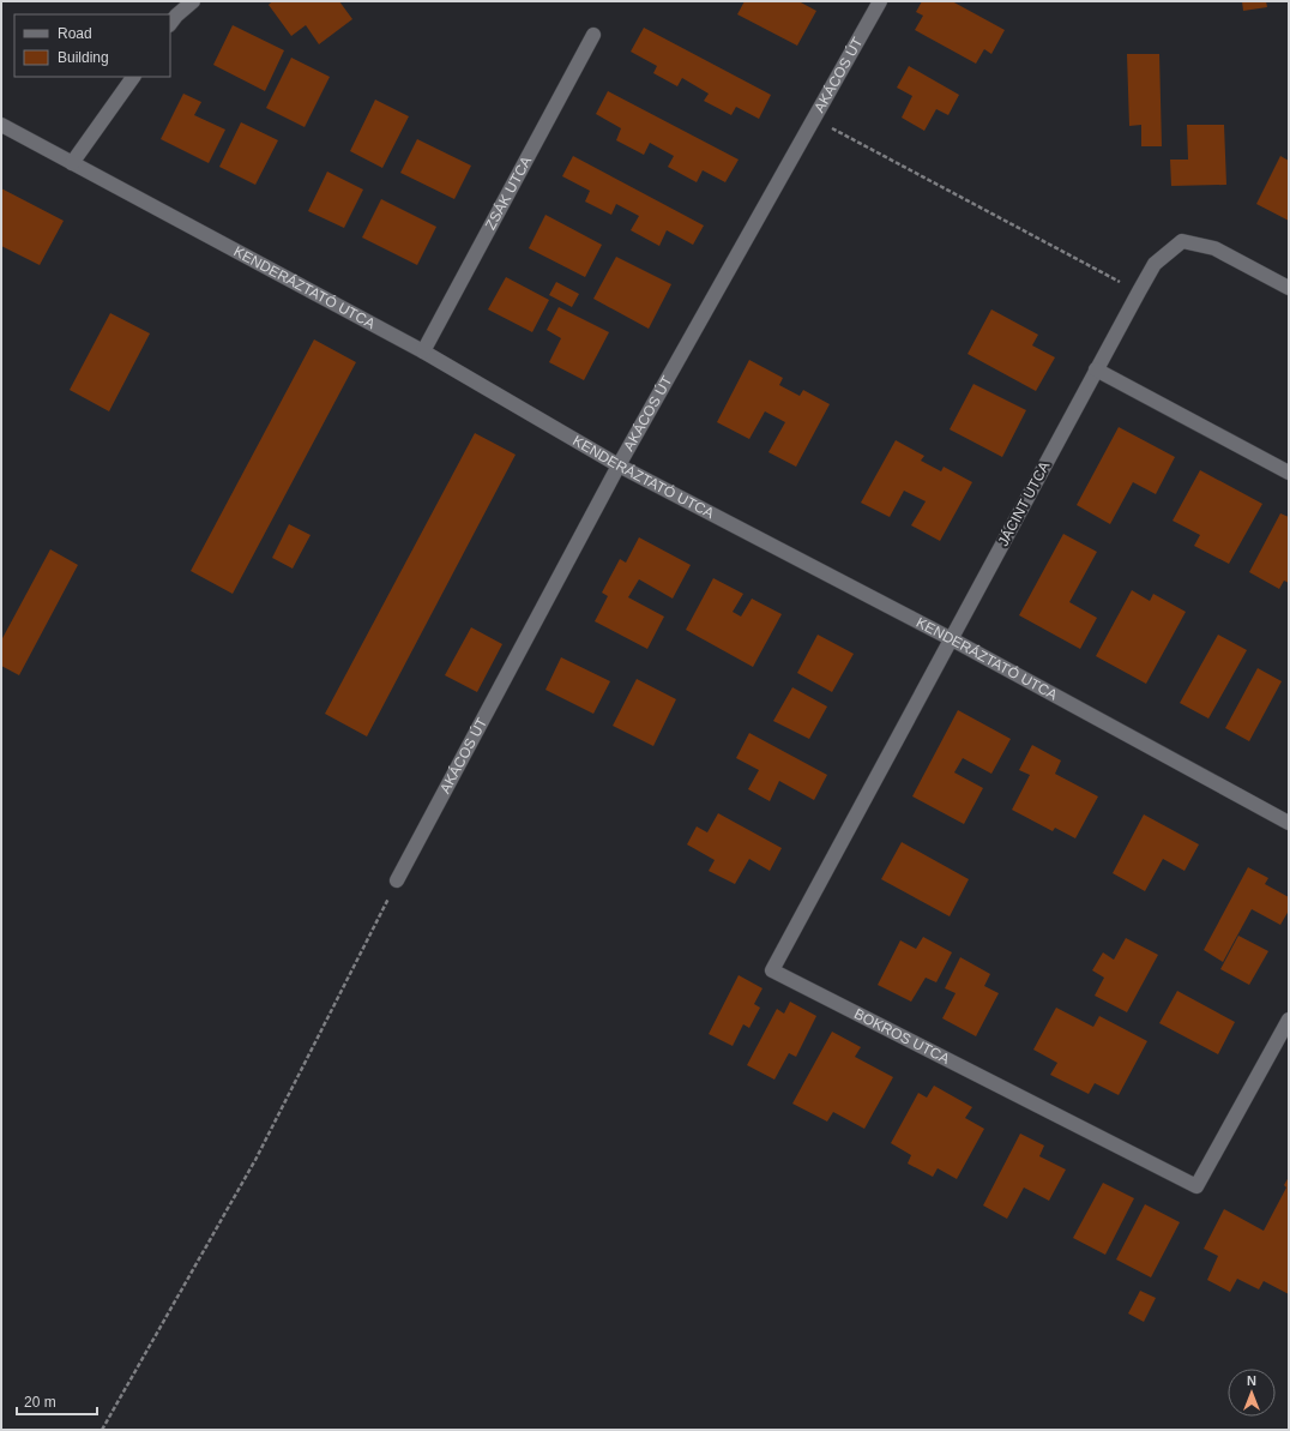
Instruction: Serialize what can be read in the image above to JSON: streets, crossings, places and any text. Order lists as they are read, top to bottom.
{
  "streets": {
    "street": [
      "AKÁCOS ÚT",
      "ZSÁK UTCA",
      "KENDERÁZTATÓ UTCA",
      "JÁCINT UTCA",
      "BOKROS UTCA"
    ]
  },
  "crossings": [
    ["AKÁCOS ÚT", "KENDERÁZTATÓ UTCA"],
    ["ZSÁK UTCA", "KENDERÁZTATÓ UTCA"],
    ["KENDERÁZTATÓ UTCA", "JÁCINT UTCA"],
    ["KENDERÁZTATÓ UTCA", "BOKROS UTCA"],
    ["JÁCINT UTCA", "BOKROS UTCA"]
  ],
  "legend": ["Road", "Building"],
  "scale_bar": "20 m",
  "north": "top"
}
